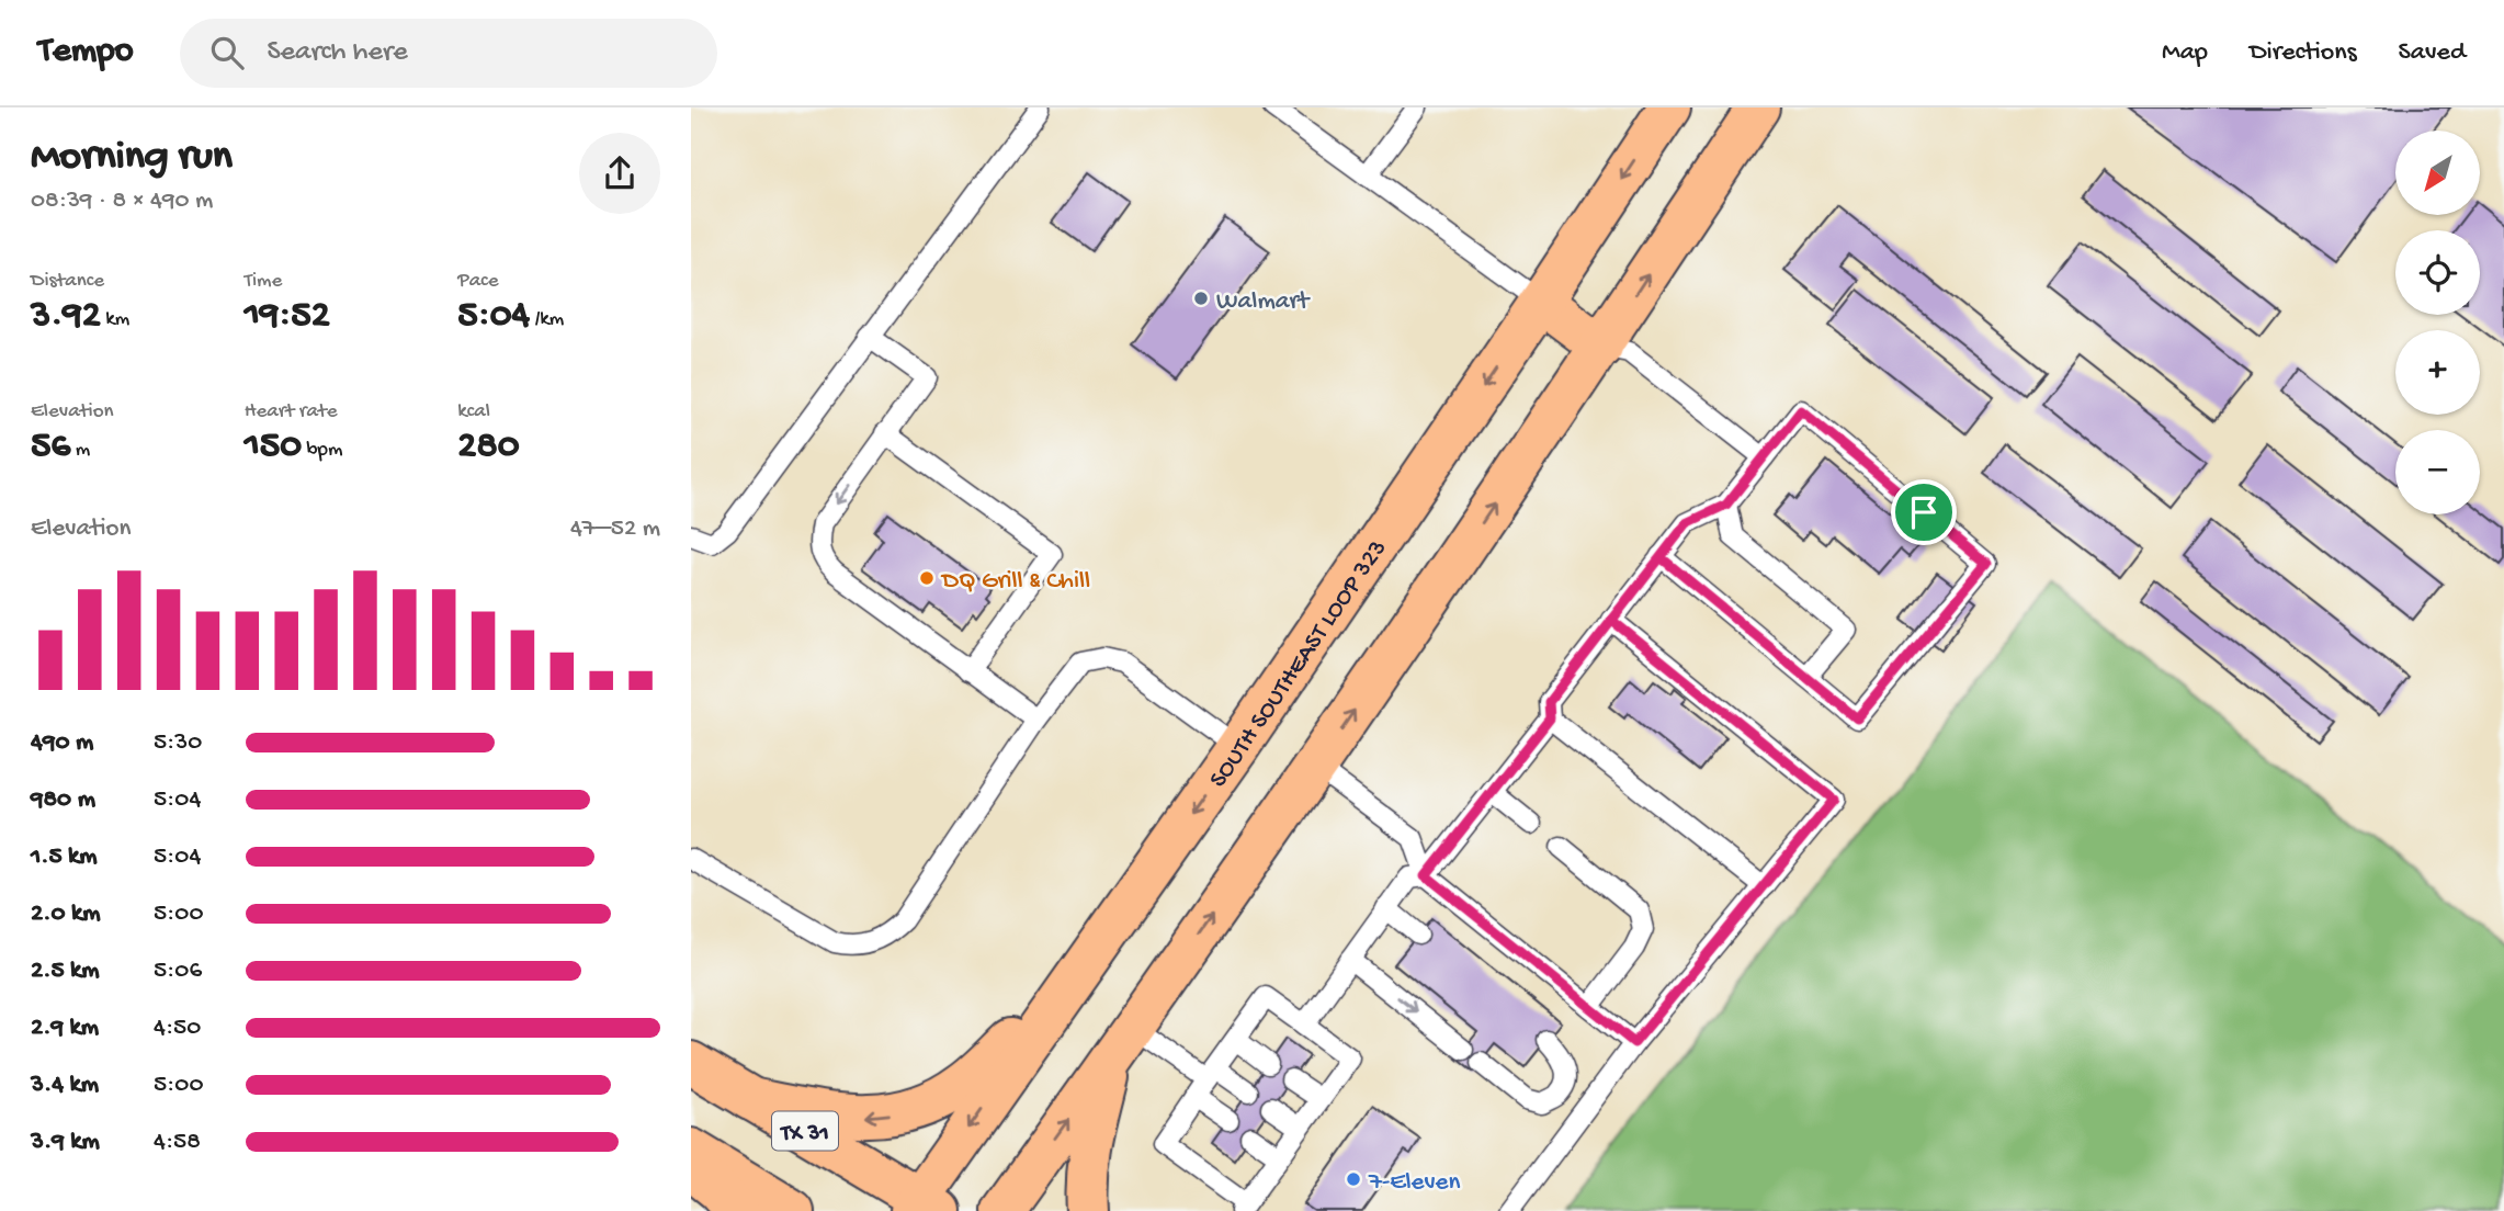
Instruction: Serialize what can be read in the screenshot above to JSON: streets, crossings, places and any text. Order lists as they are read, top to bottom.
{
  "streets": {
    "main road": ["SOUTH SOUTHEAST LOOP 323", "TX 31"]
  },
  "crossings": [
    ["SOUTH SOUTHEAST LOOP 323", "TX 31"]
  ],
  "places": ["Walmart", "DQ Grill & Chill", "7-Eleven"],
  "north": "bottom left",
  "page": {
    "header": "Tempo",
    "search": "Search here",
    "nav": ["Map", "Directions", "Saved"],
    "heading": ["Morning run", "08:39 · 8 × 490 m"],
    "map_buttons": ["+", "−"],
    "stats": [
      ["Distance", "3.92 km"],
      ["Time", "19:52"],
      ["Pace", "5:04 /km"],
      ["Elevation", "56 m"],
      ["Heart rate", "150 bpm"],
      ["kcal", "280"]
    ],
    "chart": ["Elevation", "47–52 m"],
    "list": [
      {
        "name": "490 m",
        "note": "5:30"
      },
      {
        "name": "980 m",
        "note": "5:04"
      },
      {
        "name": "1.5 km",
        "note": "5:04"
      },
      {
        "name": "2.0 km",
        "note": "5:00"
      },
      {
        "name": "2.5 km",
        "note": "5:06"
      },
      {
        "name": "2.9 km",
        "note": "4:50"
      },
      {
        "name": "3.4 km",
        "note": "5:00"
      },
      {
        "name": "3.9 km",
        "note": "4:58"
      }
    ]
  }
}
